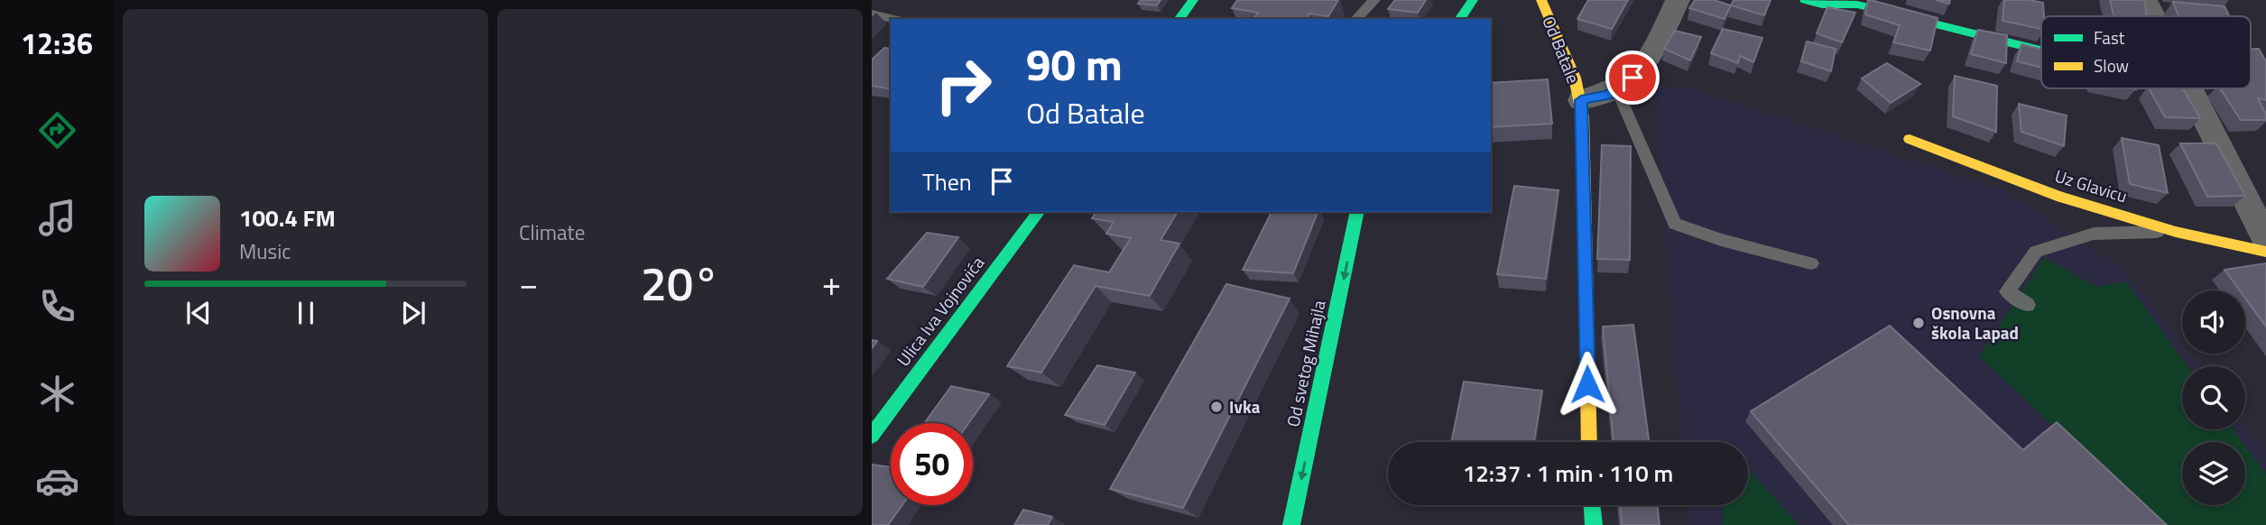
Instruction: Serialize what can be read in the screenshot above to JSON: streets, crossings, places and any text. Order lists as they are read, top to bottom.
{
  "streets": {
    "main road": [
      "Od Batale",
      "Uz Glavicu",
      "Ulica Iva Vojnovića",
      "Od svetog Mihajla"
    ]
  },
  "one_way": ["Od svetog Mihajla"],
  "places": ["Osnovna škola Lapad", "Ivka"],
  "legend": ["Fast", "Slow"],
  "page": {
    "tabs": "12:36",
    "tile": "Climate",
    "turn": ["90 m", "Od Batale"],
    "then": "Then",
    "song": ["100.4 FM", "Music"],
    "heat": ["−", "20°", "+"],
    "limit": "50",
    "trip": "12:37 · 1 min · 110 m"
  }
}
